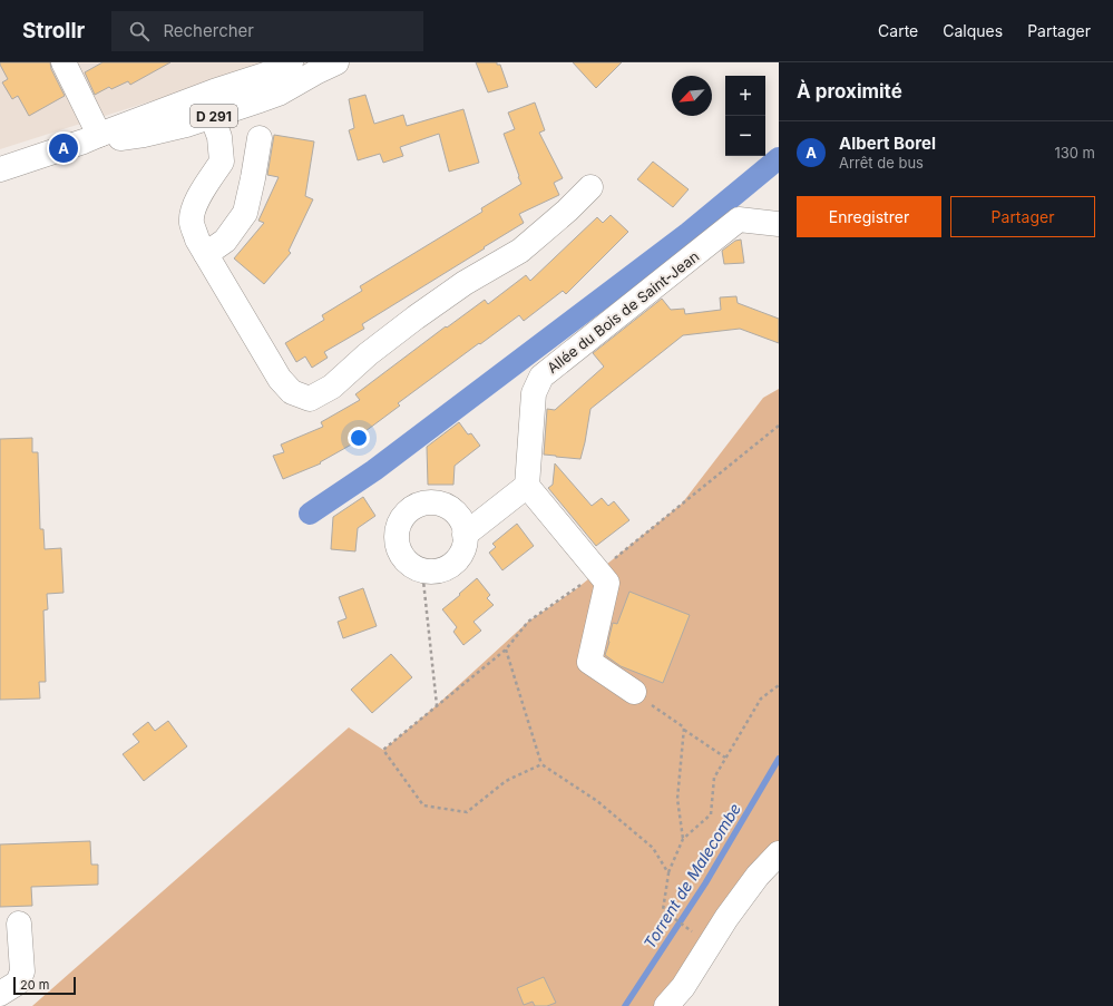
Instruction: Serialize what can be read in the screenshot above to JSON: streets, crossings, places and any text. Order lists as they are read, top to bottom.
{
  "streets": {
    "street": ["D 291", "Allée du Bois de Saint-Jean"]
  },
  "water": ["Torrent de Malecombe"],
  "scale_bar": "20 m",
  "north": "bottom left",
  "page": {
    "header": "Strollr",
    "search": "Rechercher",
    "nav": ["Carte", "Calques", "Partager"],
    "heading": "À proximité",
    "map_buttons": ["+", "−"],
    "list": [
      {
        "mark": "A",
        "name": "Albert Borel",
        "note": "Arrêt de bus",
        "value": "130 m"
      }
    ],
    "pins": "A",
    "buttons": ["Enregistrer", "Partager"],
    "scale": "20 m"
  }
}
